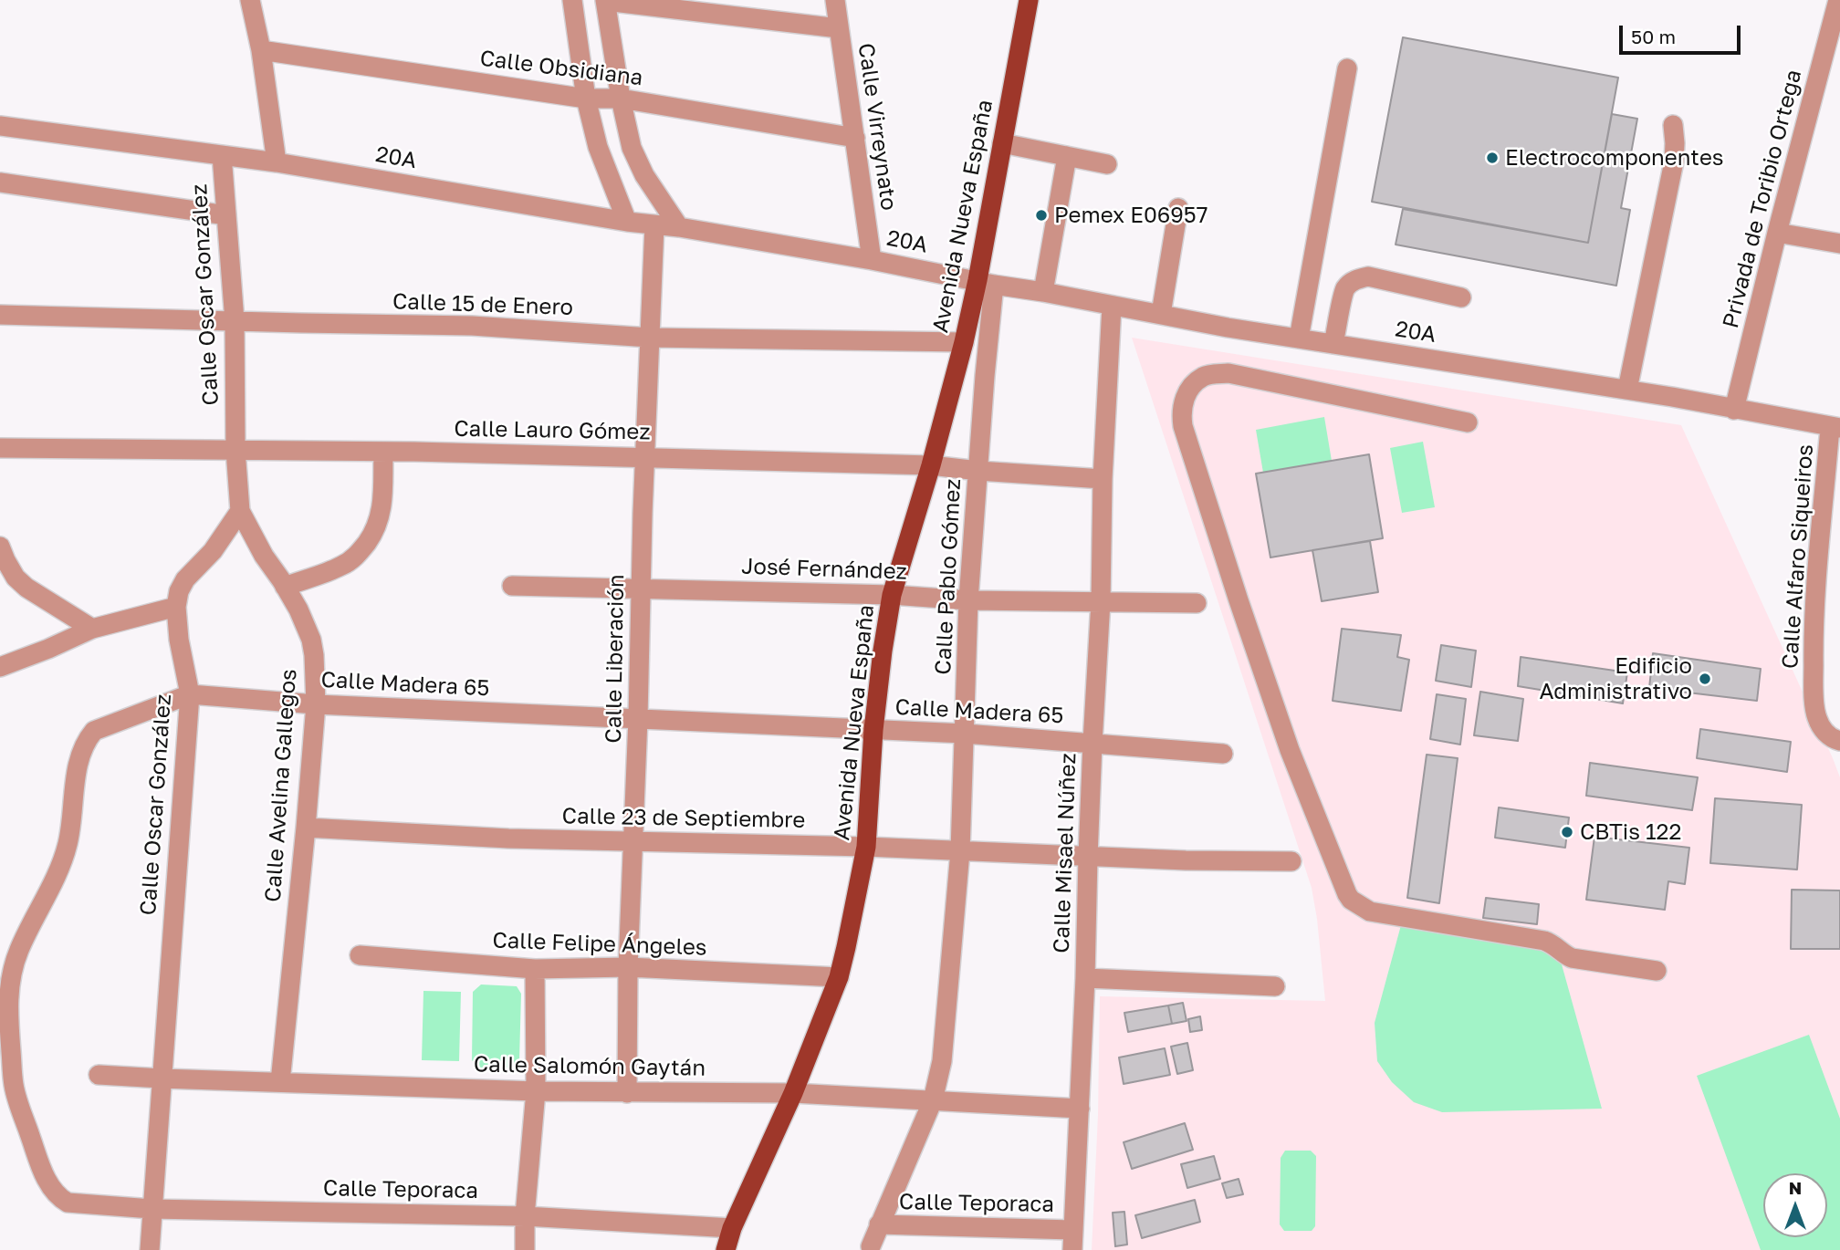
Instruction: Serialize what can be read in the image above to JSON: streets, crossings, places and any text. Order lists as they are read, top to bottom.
{
  "streets": {
    "main road": ["Avenida Nueva España"],
    "street": [
      "Calle Obsidiana",
      "Calle Virreynato",
      "20A",
      "Privada de Toribio Ortega",
      "Calle Oscar González",
      "Calle 15 de Enero",
      "Calle Lauro Gómez",
      "Calle Alfaro Siqueiros",
      "José Fernández",
      "Calle Pablo Gómez",
      "Calle Liberación",
      "Calle Madera 65",
      "Calle Avelina Gallegos",
      "Calle 23 de Septiembre",
      "Calle Misael Núñez",
      "Calle Felipe Ángeles",
      "Calle Salomón Gaytán",
      "Calle Teporaca"
    ]
  },
  "crossings": [
    ["Calle Obsidiana", "Calle Virreynato"],
    ["Calle Virreynato", "20A"],
    ["20A", "Privada de Toribio Ortega"],
    ["20A", "Avenida Nueva España"],
    ["20A", "Calle Oscar González"],
    ["20A", "Calle Alfaro Siqueiros"],
    ["20A", "Calle Pablo Gómez"],
    ["20A", "Calle Liberación"],
    ["20A", "Calle Misael Núñez"],
    ["Avenida Nueva España", "Calle 15 de Enero"],
    ["Avenida Nueva España", "Calle Lauro Gómez"],
    ["Avenida Nueva España", "José Fernández"],
    ["Avenida Nueva España", "Calle Pablo Gómez"],
    ["Avenida Nueva España", "Calle Madera 65"],
    ["Avenida Nueva España", "Calle 23 de Septiembre"],
    ["Avenida Nueva España", "Calle Felipe Ángeles"],
    ["Avenida Nueva España", "Calle Salomón Gaytán"],
    ["Avenida Nueva España", "Calle Teporaca"],
    ["Calle Oscar González", "Calle 15 de Enero"],
    ["Calle Oscar González", "Calle Lauro Gómez"],
    ["Calle Oscar González", "Calle Madera 65"],
    ["Calle Oscar González", "Calle Avelina Gallegos"],
    ["Calle Oscar González", "Calle Salomón Gaytán"],
    ["Calle Oscar González", "Calle Teporaca"],
    ["Calle 15 de Enero", "Calle Liberación"],
    ["Calle Lauro Gómez", "Calle Pablo Gómez"],
    ["Calle Lauro Gómez", "Calle Liberación"],
    ["Calle Lauro Gómez", "Calle Misael Núñez"],
    ["José Fernández", "Calle Pablo Gómez"],
    ["José Fernández", "Calle Liberación"],
    ["José Fernández", "Calle Misael Núñez"],
    ["Calle Pablo Gómez", "Calle Madera 65"],
    ["Calle Pablo Gómez", "Calle 23 de Septiembre"],
    ["Calle Pablo Gómez", "Calle Salomón Gaytán"],
    ["Calle Pablo Gómez", "Calle Teporaca"],
    ["Calle Liberación", "Calle Madera 65"],
    ["Calle Liberación", "Calle 23 de Septiembre"],
    ["Calle Liberación", "Calle Felipe Ángeles"],
    ["Calle Liberación", "Calle Salomón Gaytán"],
    ["Calle Madera 65", "Calle Avelina Gallegos"],
    ["Calle Madera 65", "Calle Misael Núñez"],
    ["Calle Madera 65", "Calle Teporaca"],
    ["Calle Avelina Gallegos", "Calle 23 de Septiembre"],
    ["Calle Avelina Gallegos", "Calle Salomón Gaytán"],
    ["Calle 23 de Septiembre", "Calle Misael Núñez"],
    ["Calle Misael Núñez", "Calle Salomón Gaytán"],
    ["Calle Misael Núñez", "Calle Teporaca"],
    ["Calle Salomón Gaytán", "Calle Teporaca"]
  ],
  "places": [
    "Electrocomponentes",
    "Pemex E06957",
    "Edificio Administrativo",
    "CBTis 122"
  ],
  "scale_bar": "50 m",
  "north": "top"
}
